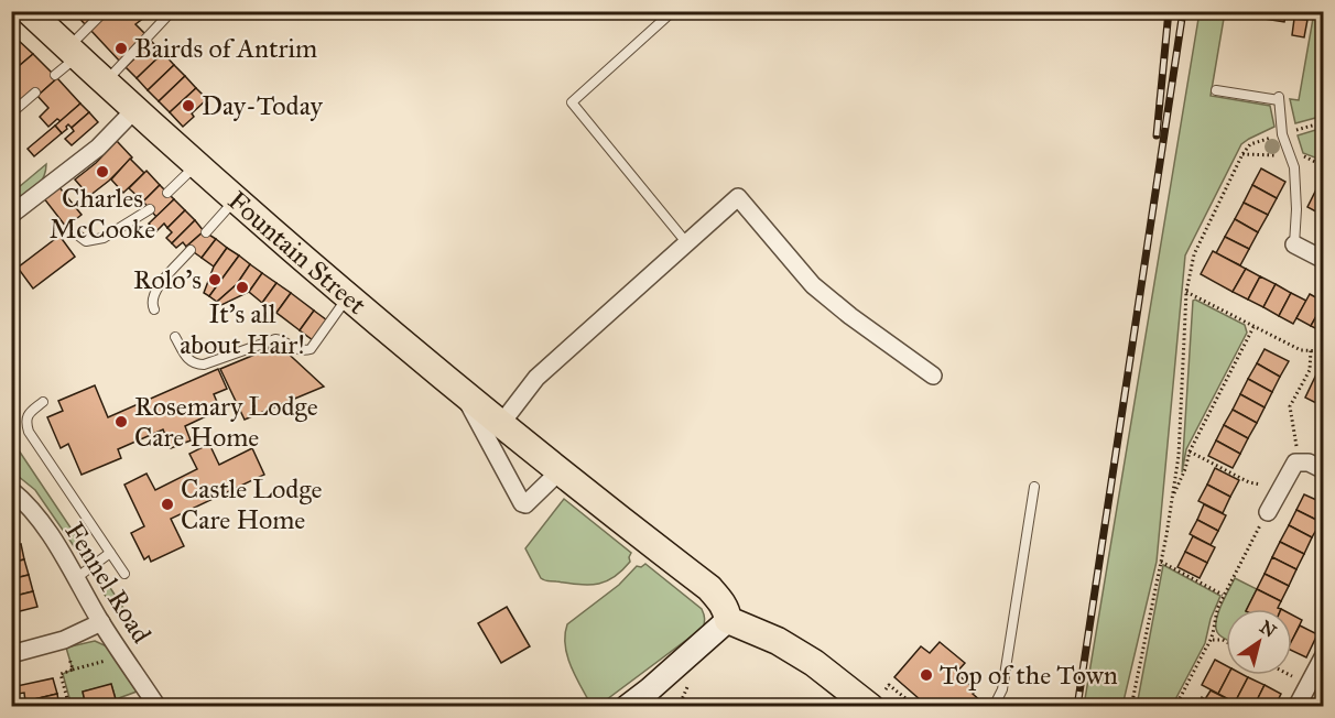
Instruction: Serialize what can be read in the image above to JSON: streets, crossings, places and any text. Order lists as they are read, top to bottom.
{
  "streets": {
    "main road": ["Fountain Street"],
    "street": ["Fennel Road"]
  },
  "places": [
    "Bairds of Antrim",
    "Day-Today",
    "Charles McCooke",
    "Rolo's",
    "It's all about Hair!",
    "Rosemary Lodge Care Home",
    "Castle Lodge Care Home",
    "Top of the Town"
  ],
  "north": "top right"
}
